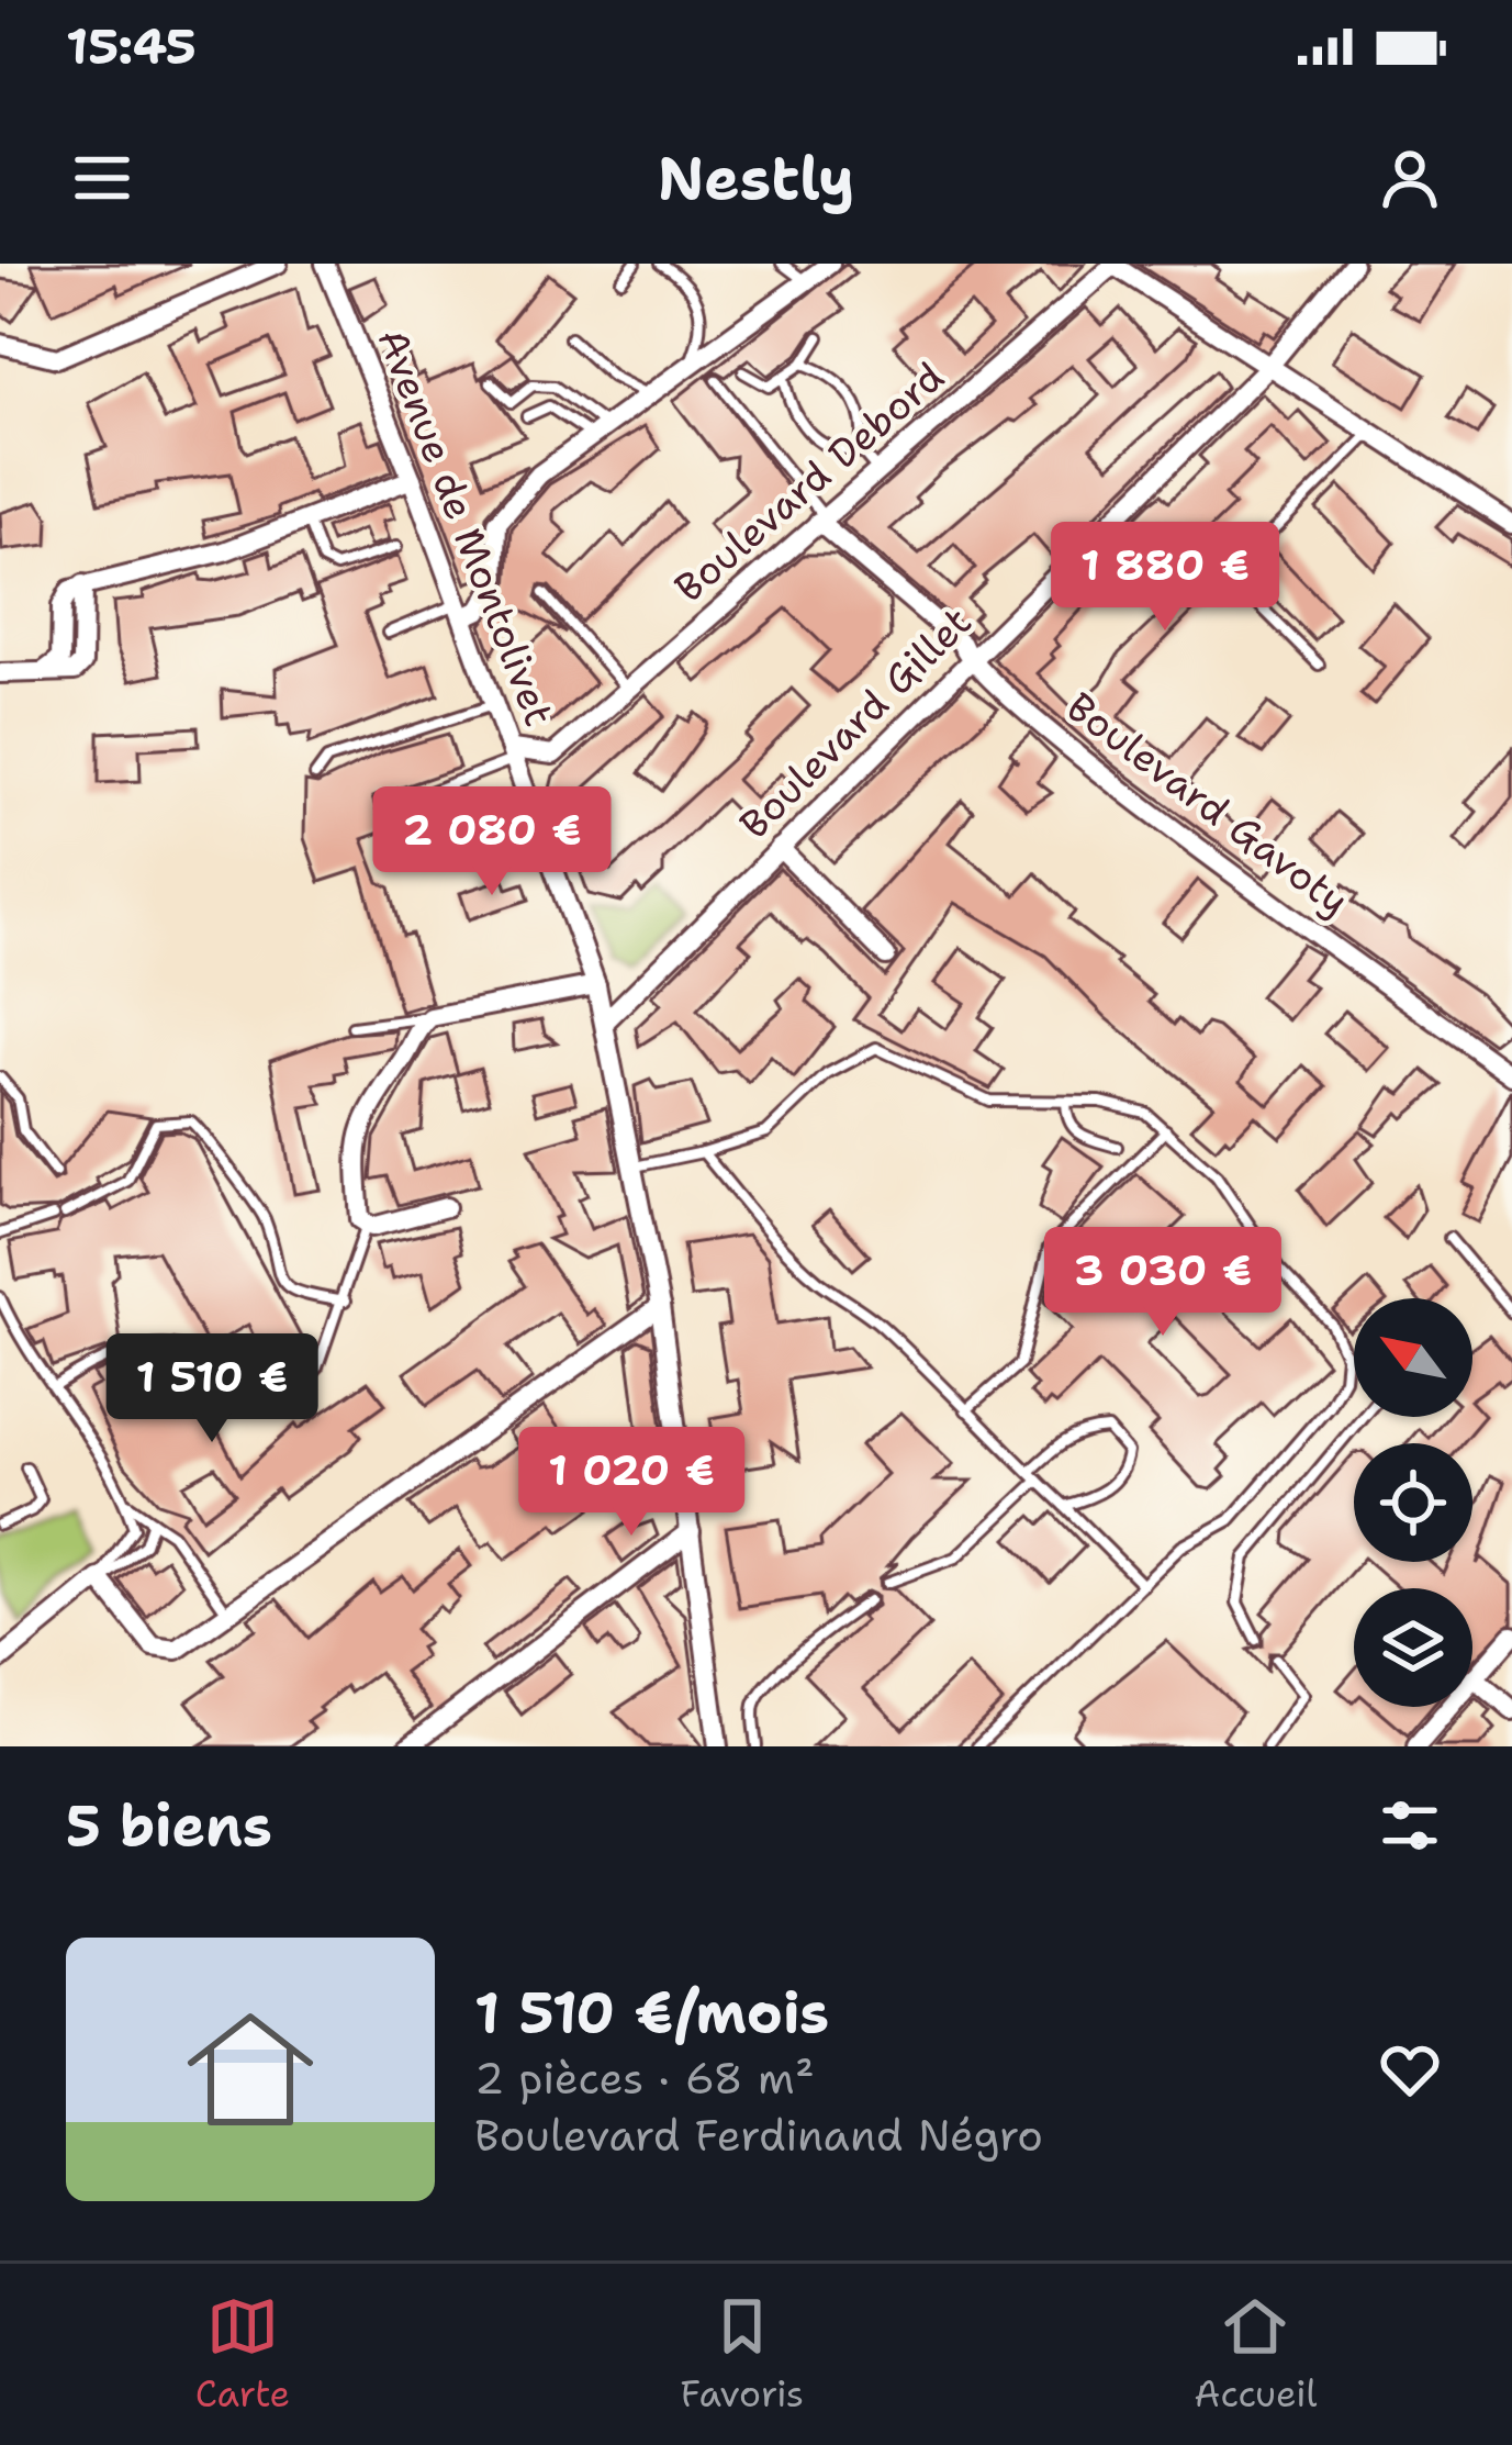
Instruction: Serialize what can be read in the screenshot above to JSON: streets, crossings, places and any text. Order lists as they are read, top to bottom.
{
  "streets": {
    "street": [
      "Boulevard Debord",
      "Avenue de Montolivet",
      "Boulevard Gillet",
      "Boulevard Gavoty"
    ]
  },
  "crossings": [
    ["Boulevard Debord", "Avenue de Montolivet"],
    ["Boulevard Debord", "Boulevard Gavoty"],
    ["Avenue de Montolivet", "Boulevard Gillet"],
    ["Boulevard Gillet", "Boulevard Gavoty"]
  ],
  "north": "top left",
  "page": {
    "status": "15:45",
    "header": "Nestly",
    "price": [
      "1 880 €",
      "2 080 €",
      "3 030 €",
      "1 510 €",
      "1 020 €"
    ],
    "heading": "5 biens",
    "list": [
      {
        "name": "1 510 €/mois",
        "note": "2 pièces · 68 m² · Boulevard Ferdinand Négro"
      }
    ],
    "tabs": ["Carte", "Favoris", "Accueil"]
  }
}
